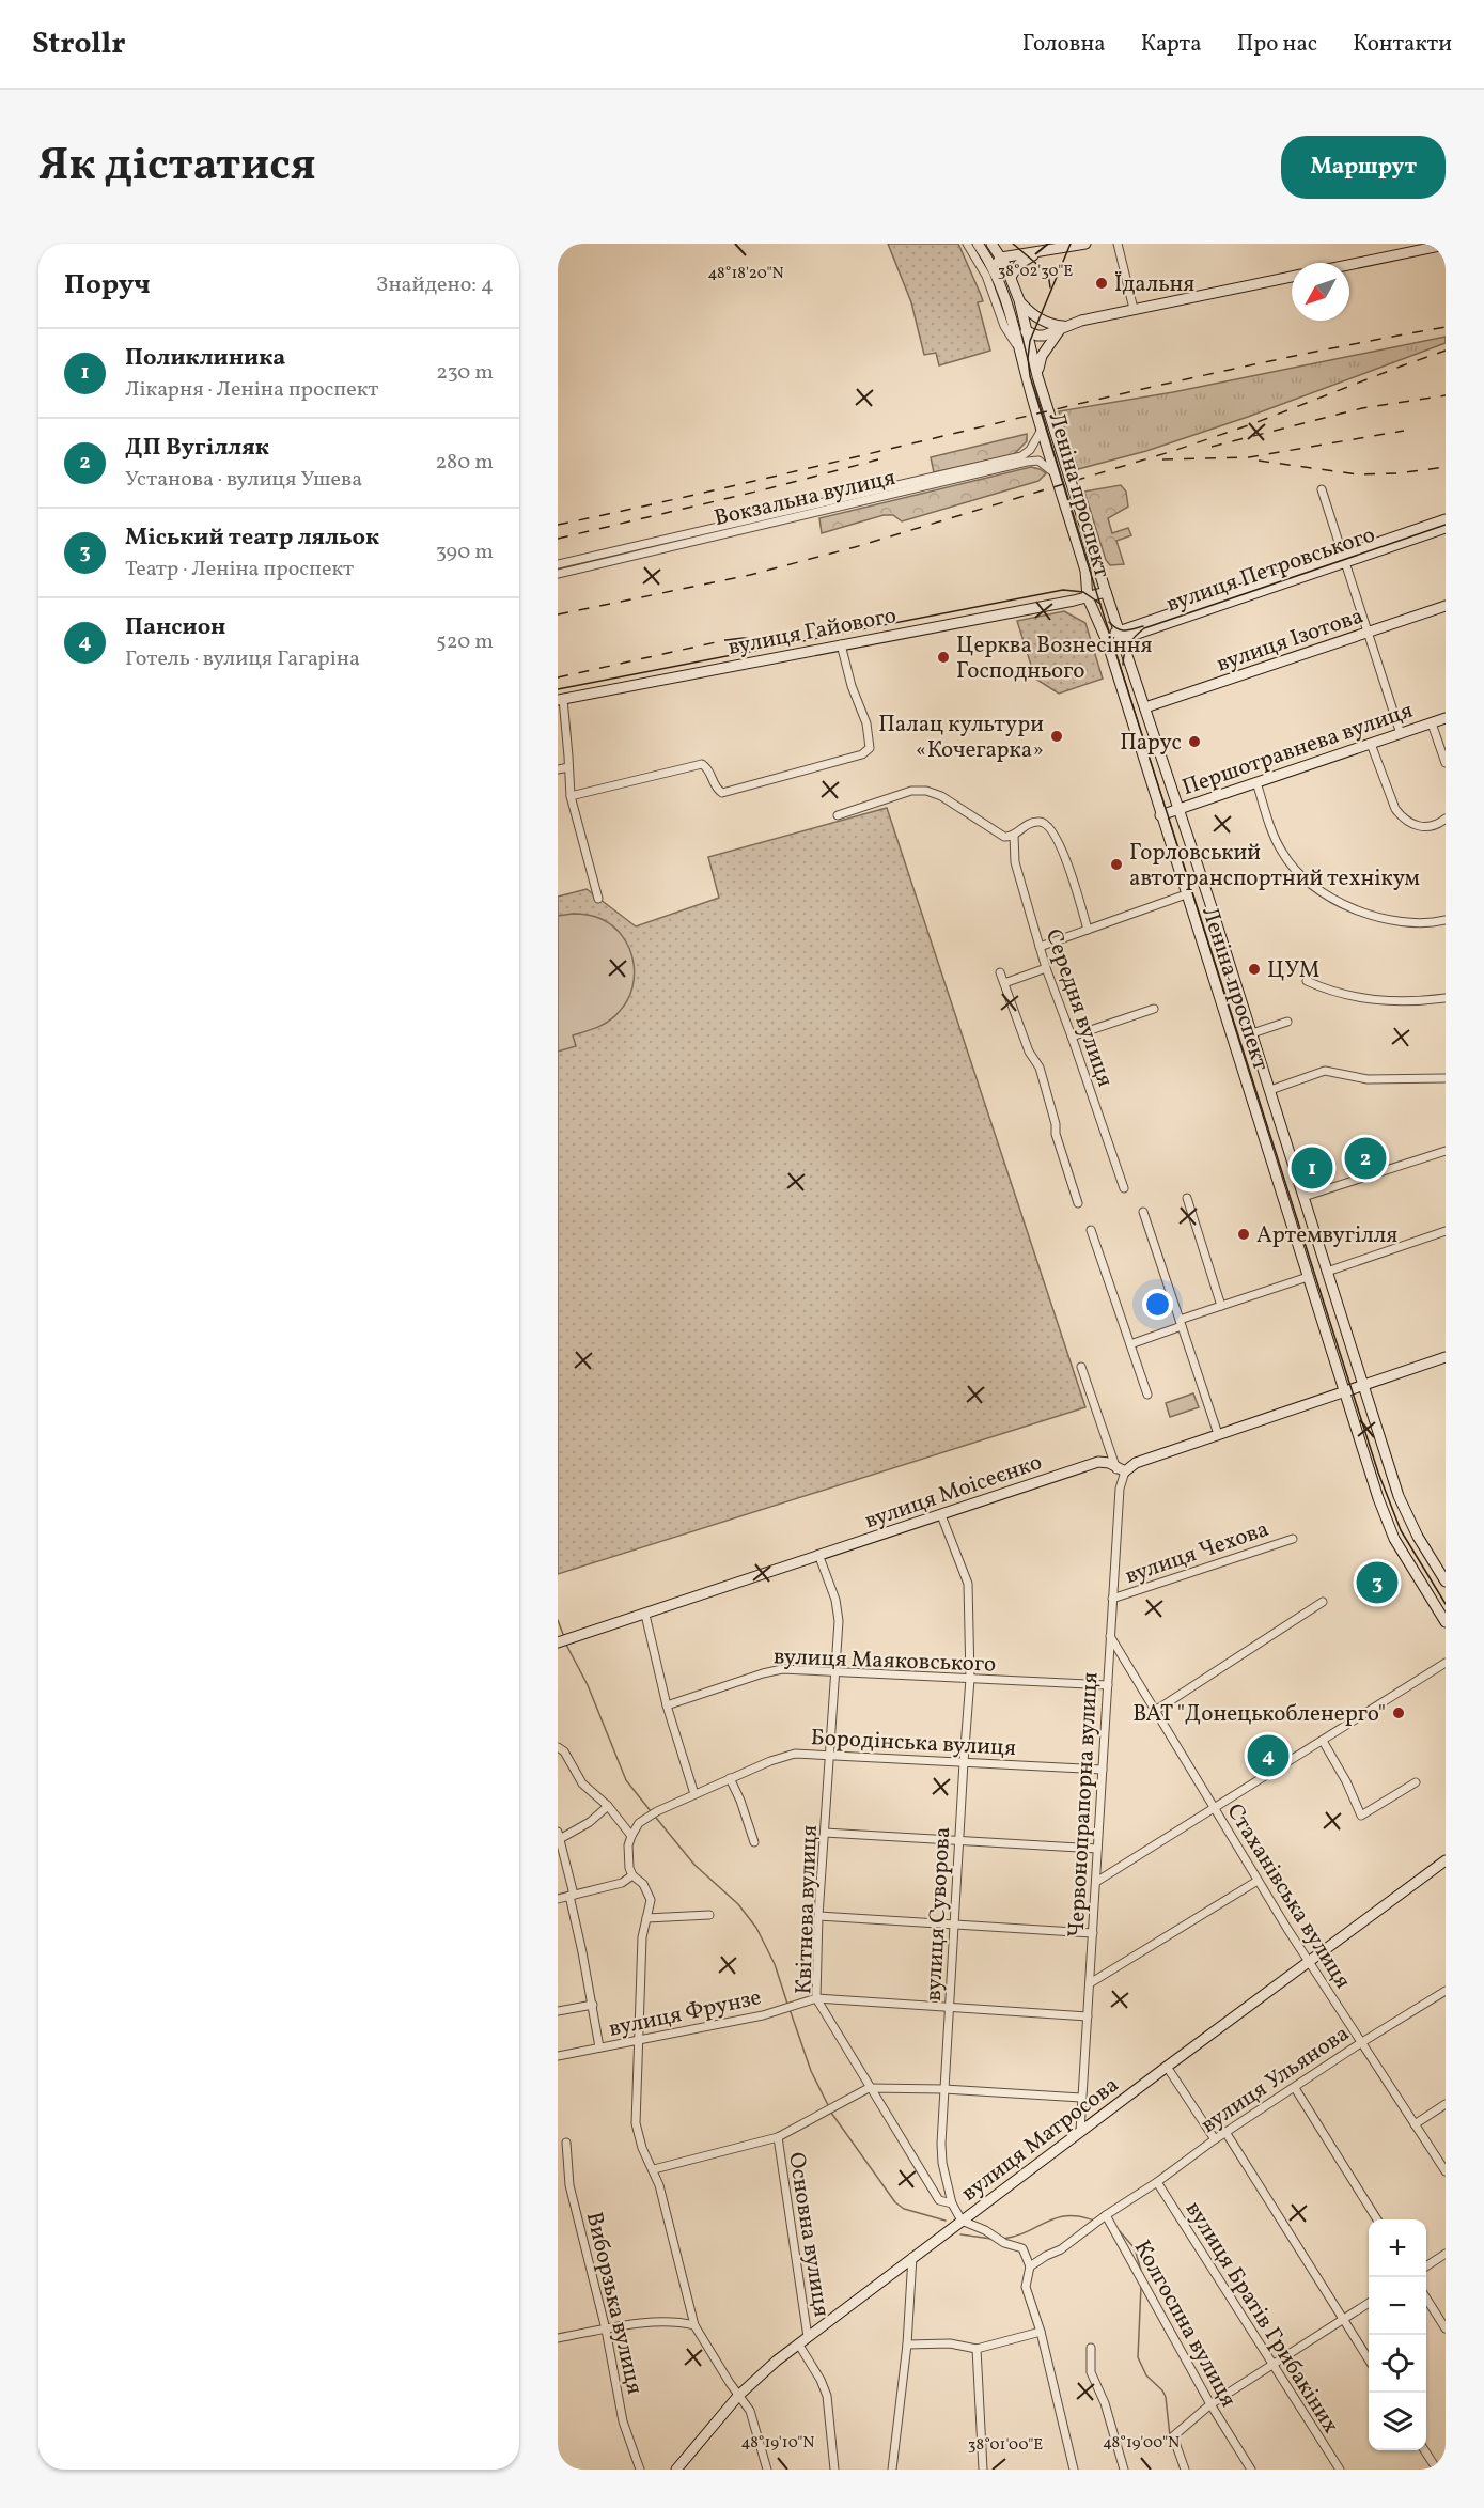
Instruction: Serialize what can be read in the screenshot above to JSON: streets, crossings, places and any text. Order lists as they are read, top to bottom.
{
  "streets": {
    "main road": [
      "Леніна проспект",
      "вулиця Петровського",
      "вулиця Гайового",
      "вулиця Ізотова",
      "Першотравнева вулиця",
      "вулиця Моісеєнко",
      "вулиця Матросова"
    ],
    "street": [
      "Вокзальна вулиця",
      "Середня вулиця",
      "вулиця Чехова",
      "вулиця Маяковського",
      "Бородінська вулиця",
      "Червонопрапорна вулиця",
      "Стаханівська вулиця",
      "Квітнева вулиця",
      "вулиця Суворова",
      "вулиця Фрунзе",
      "вулиця Ульянова",
      "Основна вулиця",
      "Виборзька вулиця",
      "вулиця Братів Грибакіних",
      "Колгоспна вулиця"
    ]
  },
  "crossings": [
    ["Леніна проспект", "Вокзальна вулиця"],
    ["Леніна проспект", "вулиця Петровського"],
    ["Леніна проспект", "вулиця Ізотова"],
    ["Леніна проспект", "Першотравнева вулиця"],
    ["Леніна проспект", "вулиця Моісеєнко"],
    ["вулиця Моісеєнко", "Червонопрапорна вулиця"],
    ["вулиця Моісеєнко", "Квітнева вулиця"],
    ["вулиця Моісеєнко", "вулиця Суворова"],
    ["вулиця Чехова", "Червонопрапорна вулиця"],
    ["вулиця Маяковського", "Червонопрапорна вулиця"],
    ["вулиця Маяковського", "Квітнева вулиця"],
    ["вулиця Маяковського", "вулиця Суворова"],
    ["Бородінська вулиця", "Червонопрапорна вулиця"],
    ["Бородінська вулиця", "Квітнева вулиця"],
    ["Бородінська вулиця", "вулиця Суворова"],
    ["Червонопрапорна вулиця", "Стаханівська вулиця"],
    ["Червонопрапорна вулиця", "вулиця Фрунзе"],
    ["Червонопрапорна вулиця", "вулиця Матросова"],
    ["Стаханівська вулиця", "вулиця Ульянова"],
    ["Стаханівська вулиця", "вулиця Матросова"],
    ["Квітнева вулиця", "вулиця Суворова"],
    ["Квітнева вулиця", "вулиця Фрунзе"],
    ["Квітнева вулиця", "вулиця Матросова"],
    ["вулиця Суворова", "вулиця Фрунзе"],
    ["вулиця Ульянова", "вулиця Братів Грибакіних"],
    ["вулиця Ульянова", "Колгоспна вулиця"],
    ["вулиця Матросова", "Основна вулиця"]
  ],
  "places": [
    "Їдальня",
    "Церква Вознесіння Господнього",
    "Палац культури «Кочегарка»",
    "Парус",
    "Горловський автотранспортний технікум",
    "ЦУМ",
    "Артемвугілля",
    "ВАТ \"Донецькобленерго\""
  ],
  "north": "bottom left",
  "page": {
    "header": "Strollr",
    "nav": [
      "Головна",
      "Карта",
      "Про нас",
      "Контакти"
    ],
    "title": "Як дістатися",
    "buttons": "Маршрут",
    "heading": ["Поруч", "Знайдено: 4"],
    "list": [
      {
        "mark": "1",
        "name": "Поликлиника",
        "note": "Лікарня · Леніна проспект",
        "value": "230 m"
      },
      {
        "mark": "2",
        "name": "ДП Вугілляк",
        "note": "Установа · вулиця Ушева",
        "value": "280 m"
      },
      {
        "mark": "3",
        "name": "Міський театр ляльок",
        "note": "Театр · Леніна проспект",
        "value": "390 m"
      },
      {
        "mark": "4",
        "name": "Пансион",
        "note": "Готель · вулиця Гагаріна",
        "value": "520 m"
      }
    ],
    "pins": [
      "2",
      "1",
      "3",
      "4"
    ],
    "map_buttons": ["+", "−"]
  },
  "coordinates": [
    "38°02'30\"E",
    "48°18'20\"N",
    "48°19'10\"N",
    "48°19'00\"N",
    "38°01'00\"E"
  ]
}
